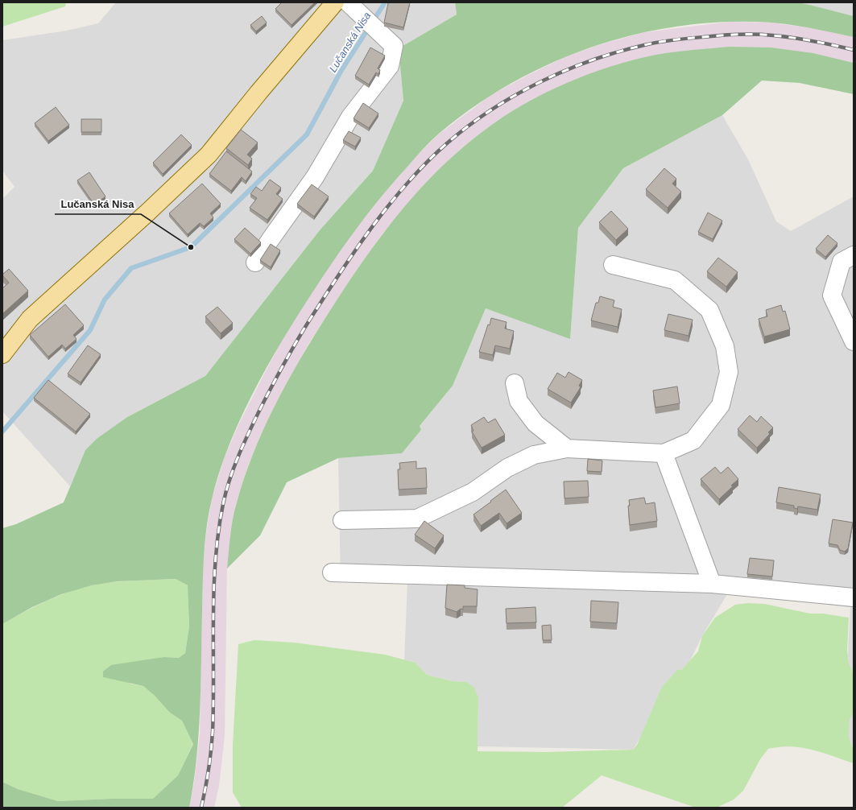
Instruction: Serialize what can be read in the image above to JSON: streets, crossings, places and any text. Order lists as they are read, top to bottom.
{
  "water": ["Lučanská Nisa"],
  "places": ["Lučanská Nisa"]
}
